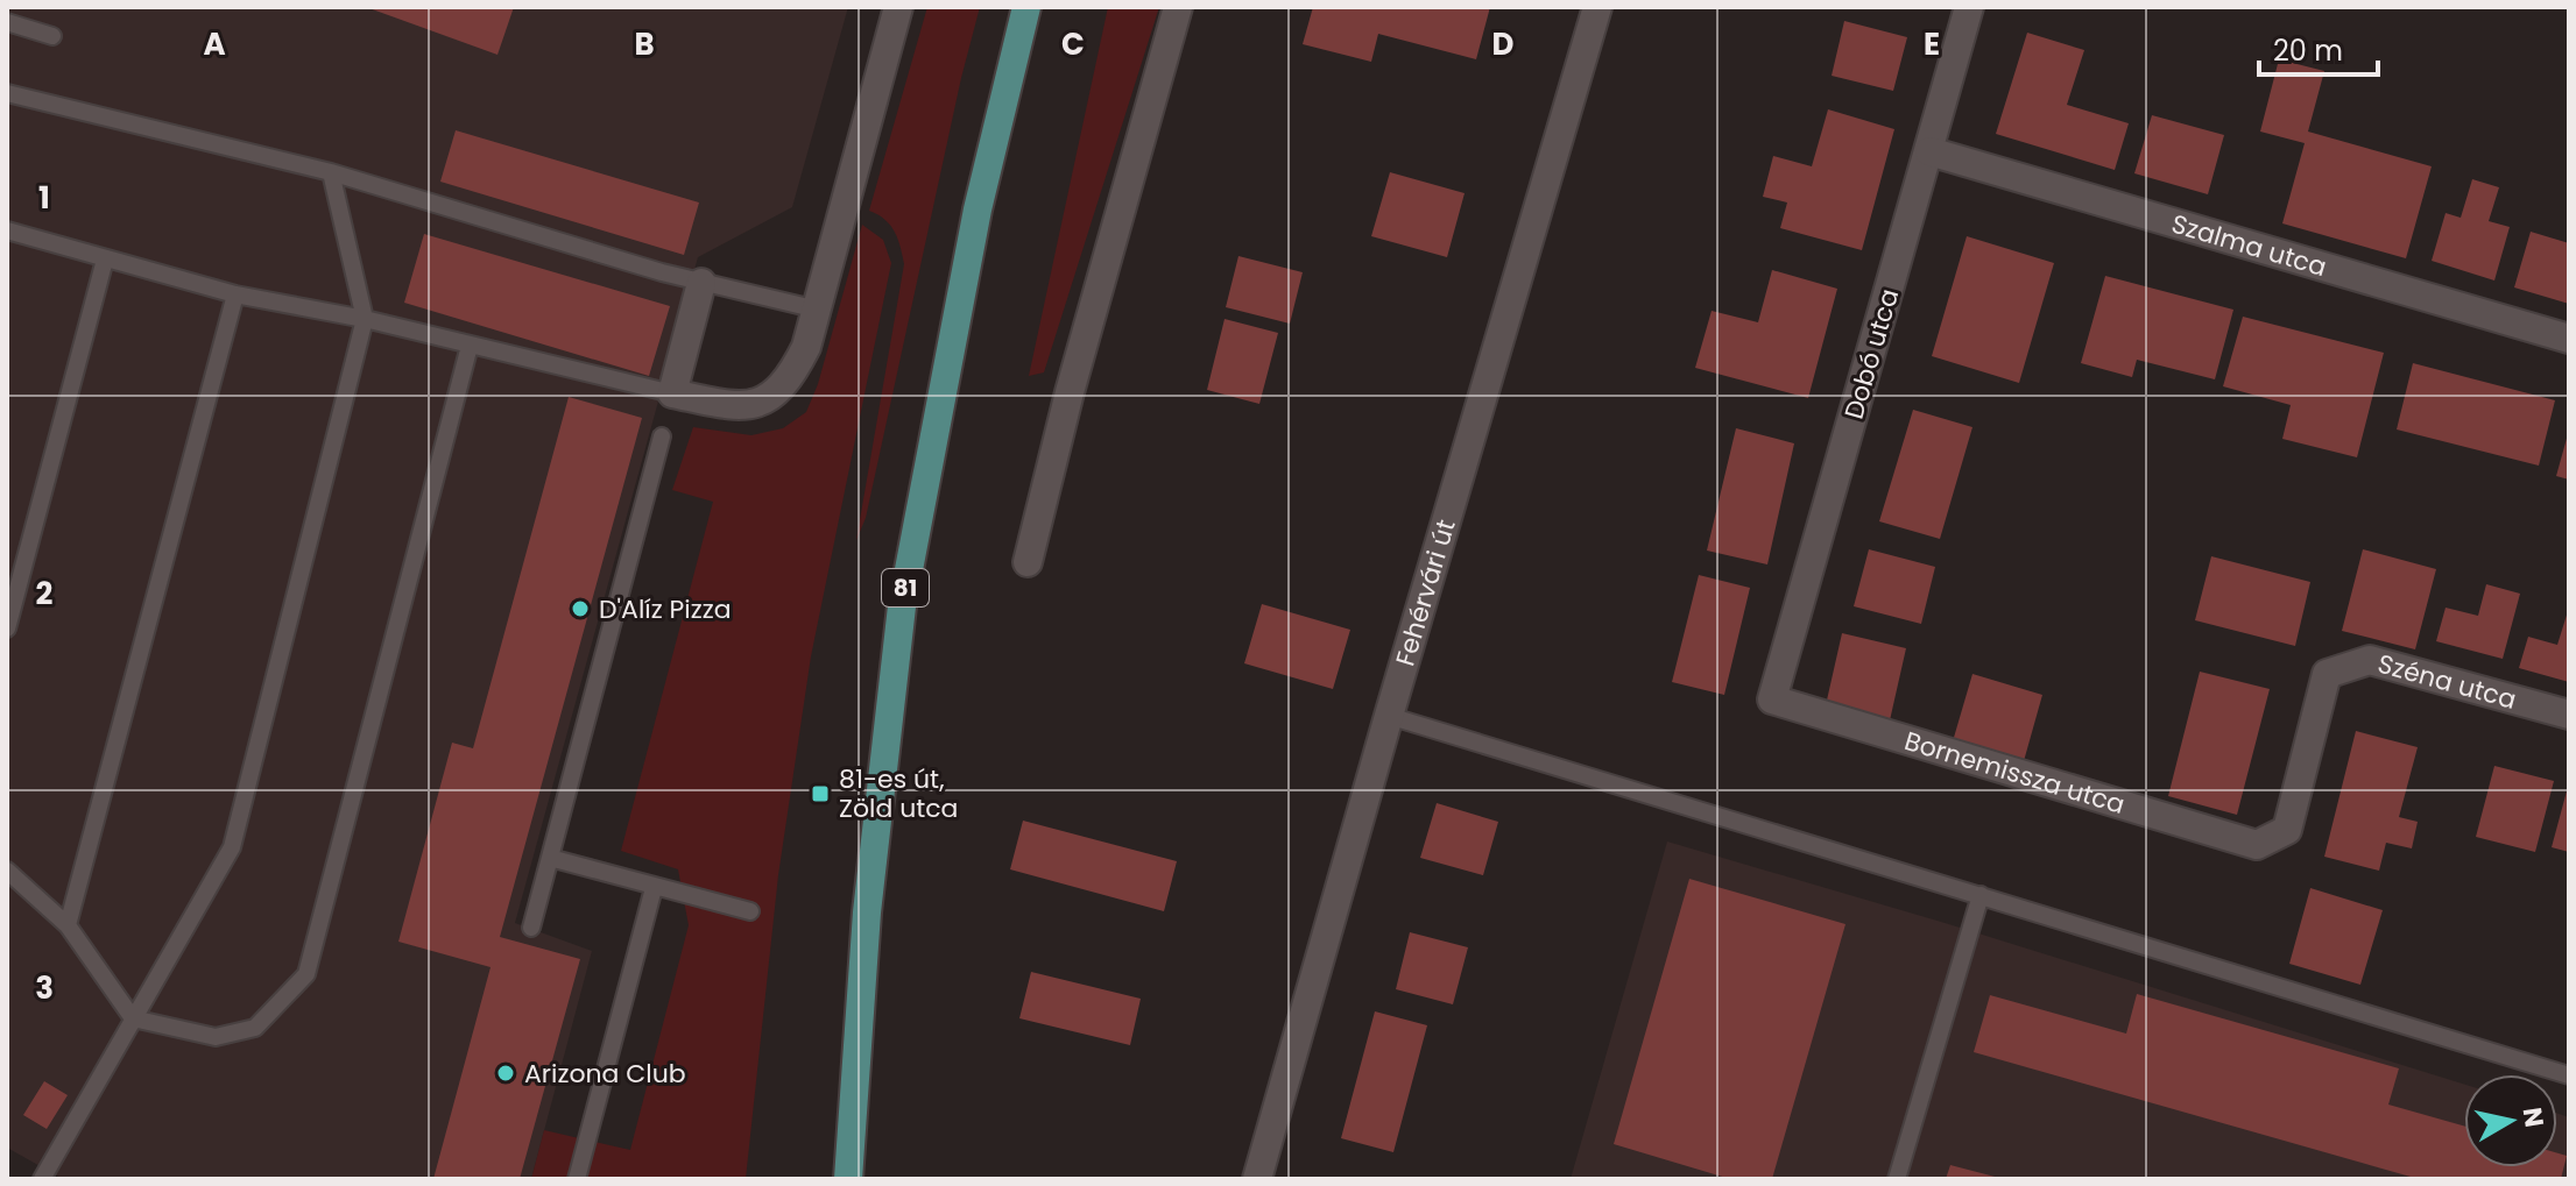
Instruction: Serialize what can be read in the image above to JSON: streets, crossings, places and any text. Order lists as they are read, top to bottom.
{
  "streets": {
    "main road": ["81"],
    "street": [
      "Szalma utca",
      "Dobó utca",
      "Fehérvári út",
      "Széna utca",
      "Bornemissza utca"
    ]
  },
  "crossings": [
    ["Szalma utca", "Dobó utca"],
    ["Dobó utca", "Bornemissza utca"],
    ["Széna utca", "Bornemissza utca"]
  ],
  "places": {
    "other": ["D'Alíz Pizza", "Arizona Club"],
    "transit": ["81-es út, Zöld utca"]
  },
  "scale_bar": "20 m",
  "north": "right",
  "grid": {
    "columns": [
      "A",
      "B",
      "C",
      "D",
      "E"
    ],
    "rows": ["1", "2", "3"]
  }
}
